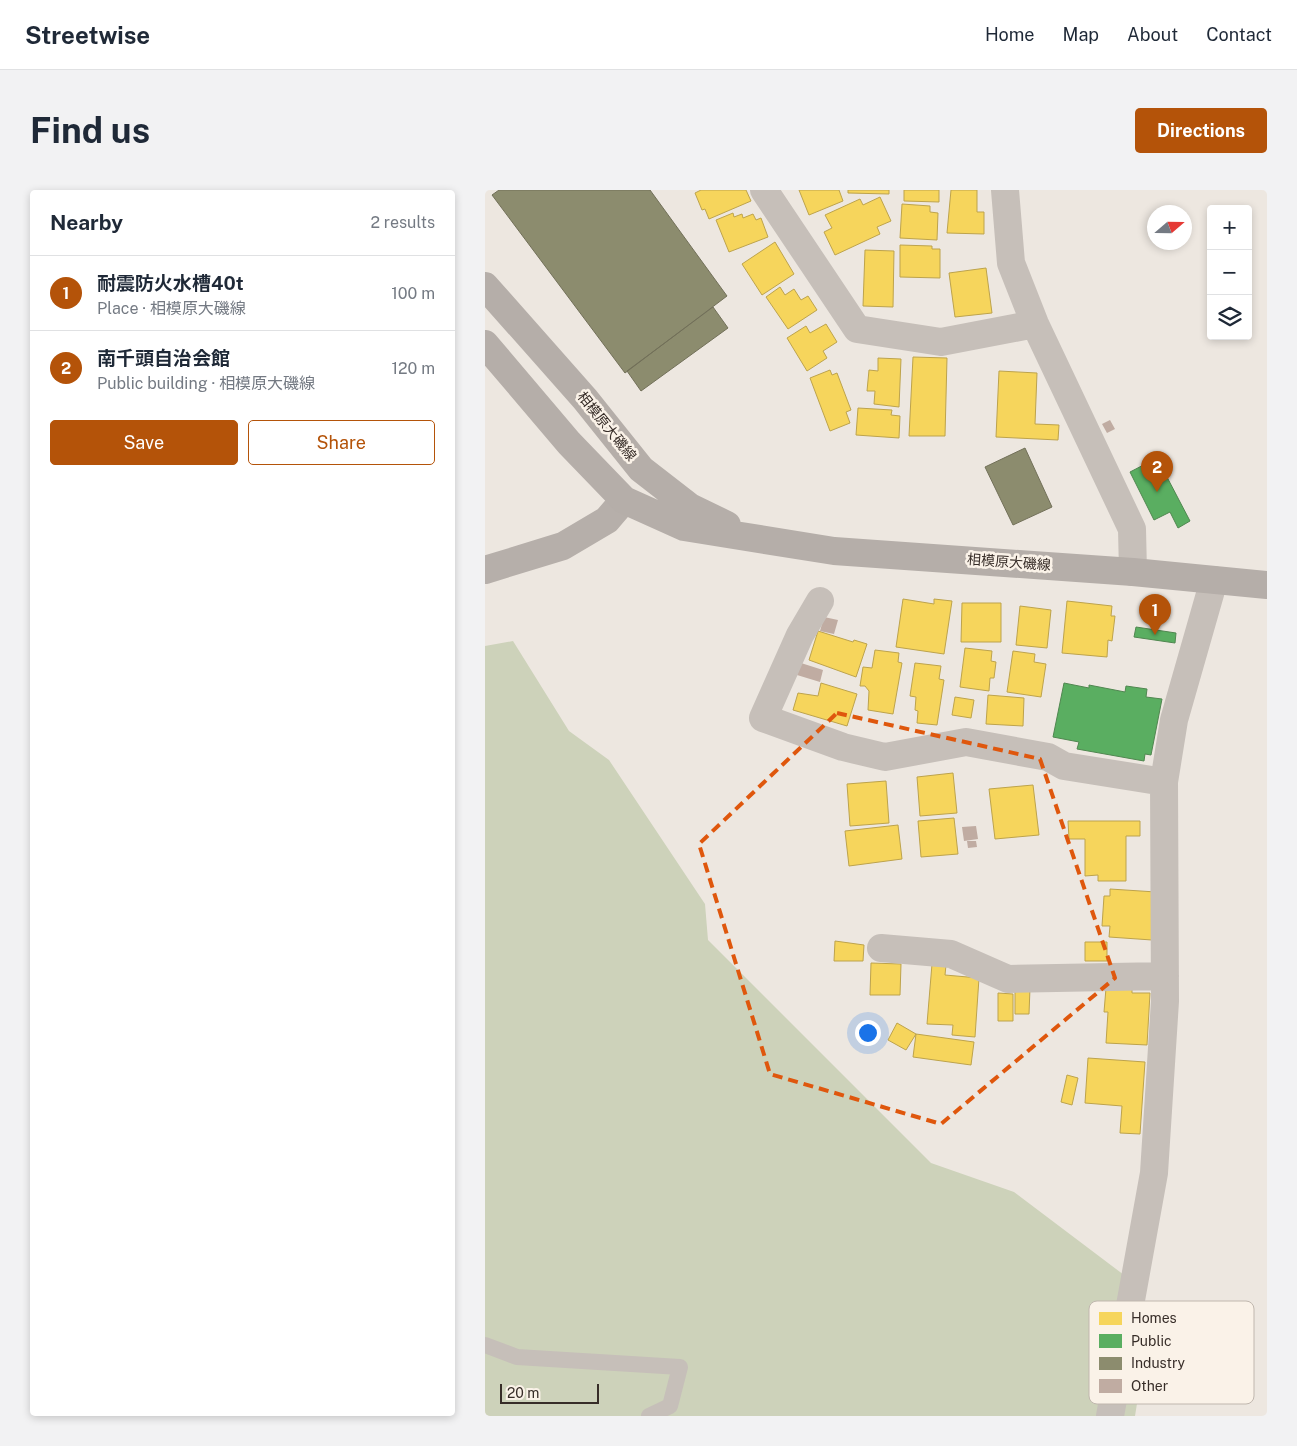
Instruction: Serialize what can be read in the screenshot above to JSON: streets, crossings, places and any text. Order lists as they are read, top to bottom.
{
  "streets": {
    "main road": ["相模原大磯線"]
  },
  "legend": [
    "Homes",
    "Public",
    "Industry",
    "Other"
  ],
  "scale_bar": "20 m",
  "north": "right",
  "page": {
    "header": "Streetwise",
    "nav": [
      "Home",
      "Map",
      "About",
      "Contact"
    ],
    "buttons": [
      "Directions",
      ["Save", "Share"]
    ],
    "title": "Find us",
    "heading": ["Nearby", "2 results"],
    "map_buttons": ["+", "−"],
    "list": [
      {
        "mark": "1",
        "name": "耐震防火水槽40t",
        "note": "Place · 相模原大磯線",
        "value": "100 m"
      },
      {
        "mark": "2",
        "name": "南千頭自治会館",
        "note": "Public building · 相模原大磯線",
        "value": "120 m"
      }
    ],
    "pins": ["2", "1"],
    "scale": "20 m"
  }
}
